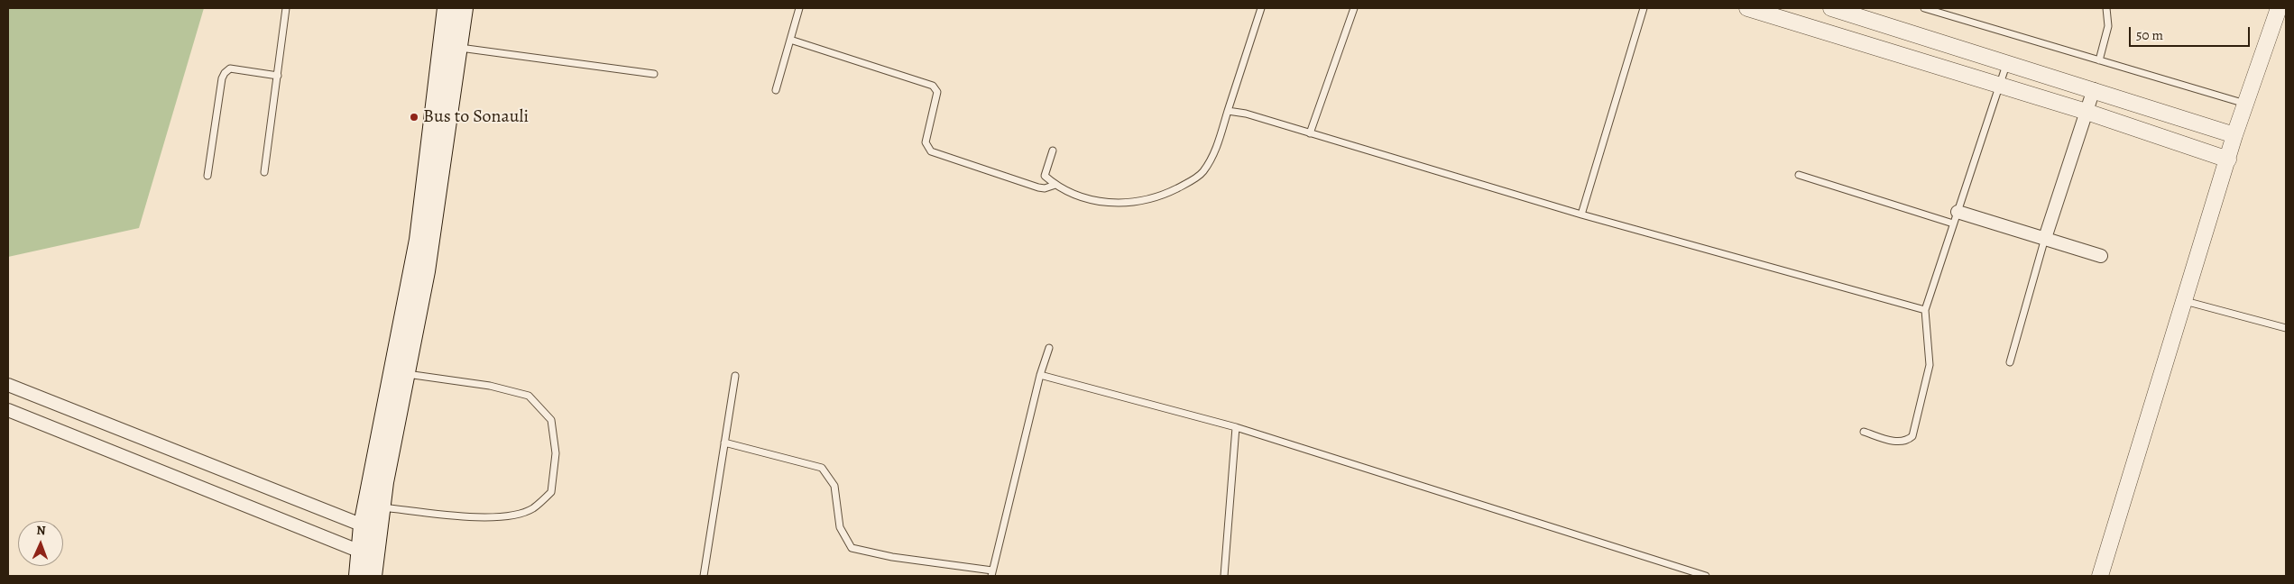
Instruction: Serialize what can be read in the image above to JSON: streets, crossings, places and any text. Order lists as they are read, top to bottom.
{
  "places": ["Bus to Sonauli"],
  "scale_bar": "50 m",
  "north": "top"
}
